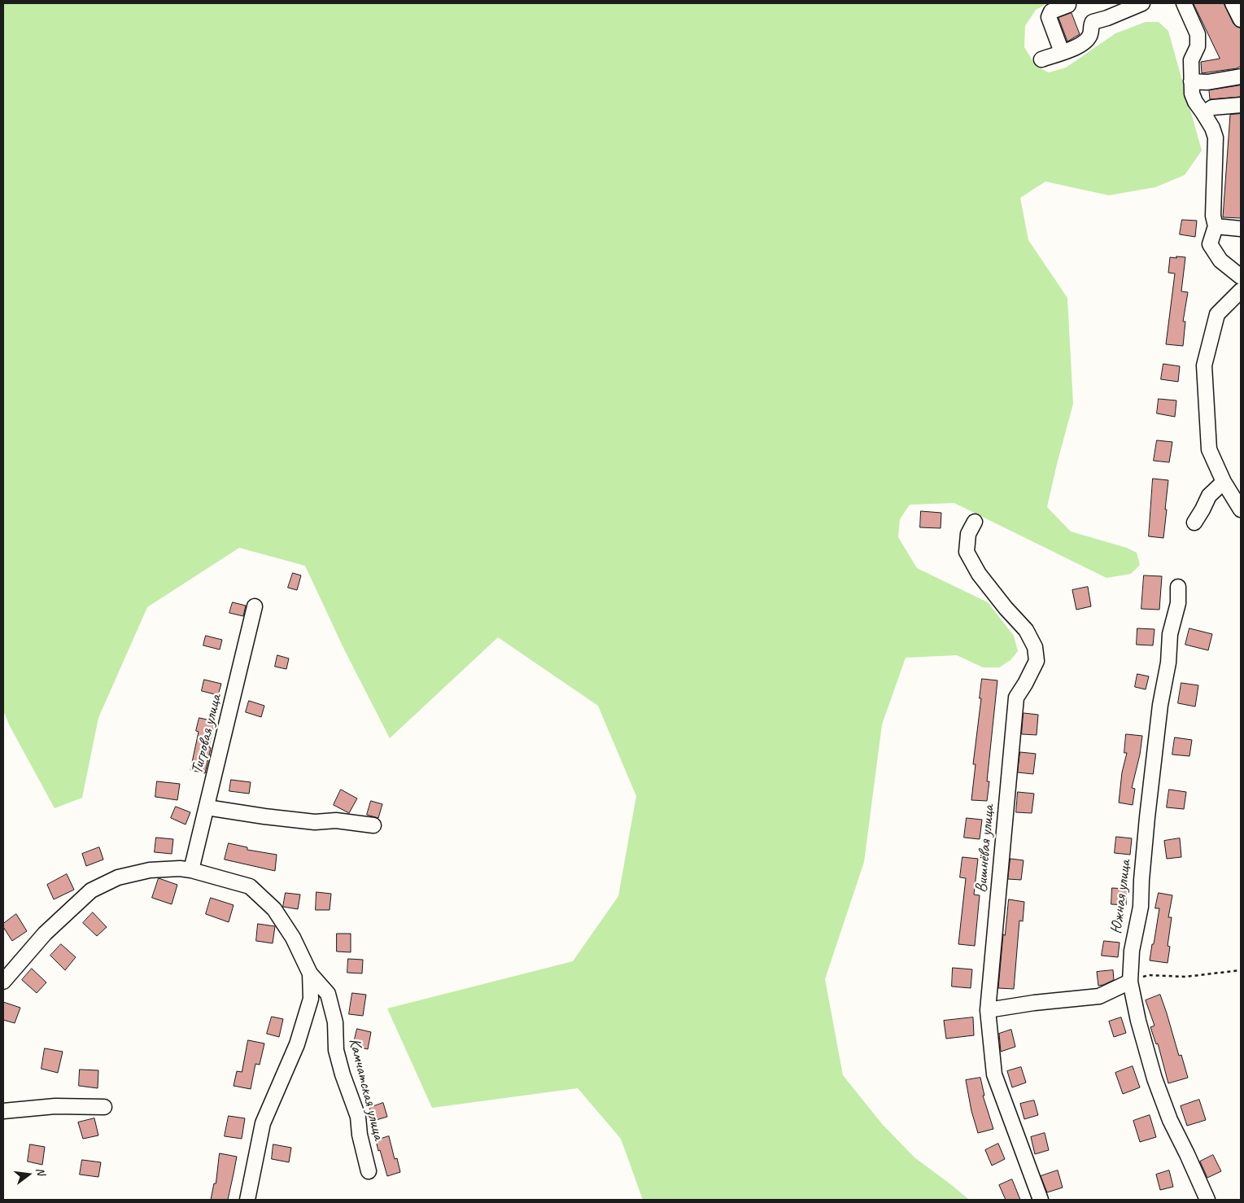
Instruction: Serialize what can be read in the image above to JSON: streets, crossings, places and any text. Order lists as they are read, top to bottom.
{
  "streets": {
    "street": [
      "Тигровая улица",
      "Вишнёвая улица",
      "Южная улица",
      "Камчатская улица"
    ]
  },
  "north": "right"
}
